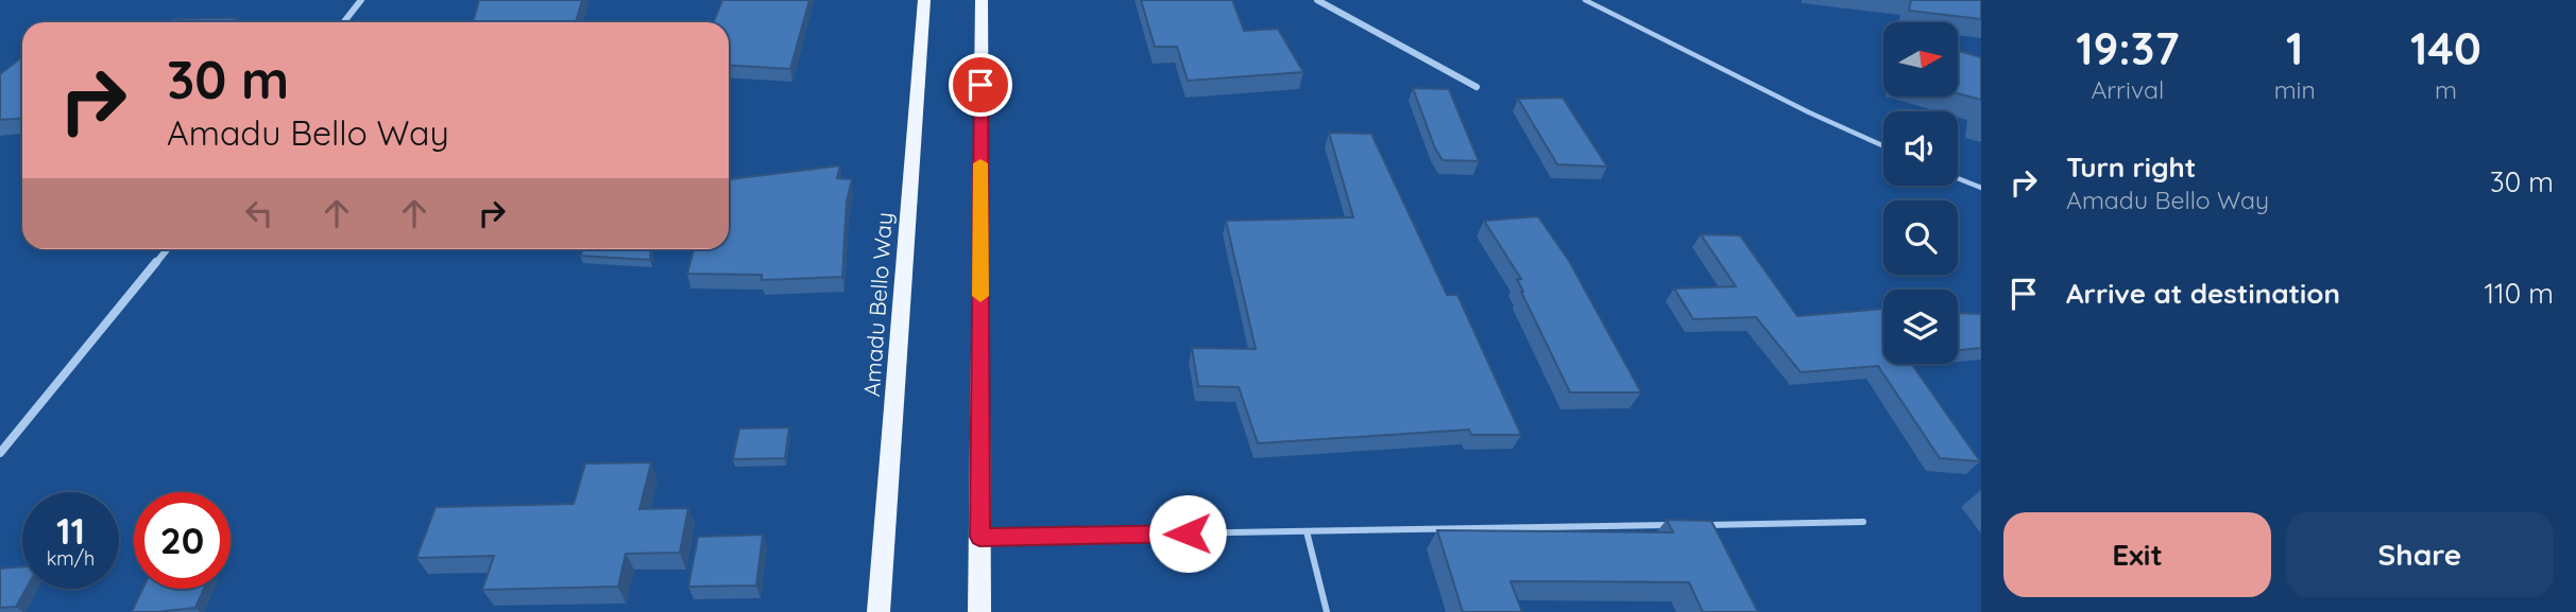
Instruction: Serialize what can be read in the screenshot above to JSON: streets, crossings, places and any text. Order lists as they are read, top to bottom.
{
  "streets": {
    "main road": ["Amadu Bello Way"]
  },
  "north": "right",
  "page": {
    "eta": [
      "19:37",
      "Arrival",
      "1",
      "min",
      "140",
      "m"
    ],
    "turn": ["30 m", "Amadu Bello Way"],
    "list": [
      {
        "name": "Turn right",
        "note": "Amadu Bello Way",
        "value": "30 m"
      },
      {
        "name": "Arrive at destination",
        "value": "110 m"
      }
    ],
    "speed": "11 km/h",
    "limit": "20",
    "buttons": ["Exit", "Share"]
  }
}
